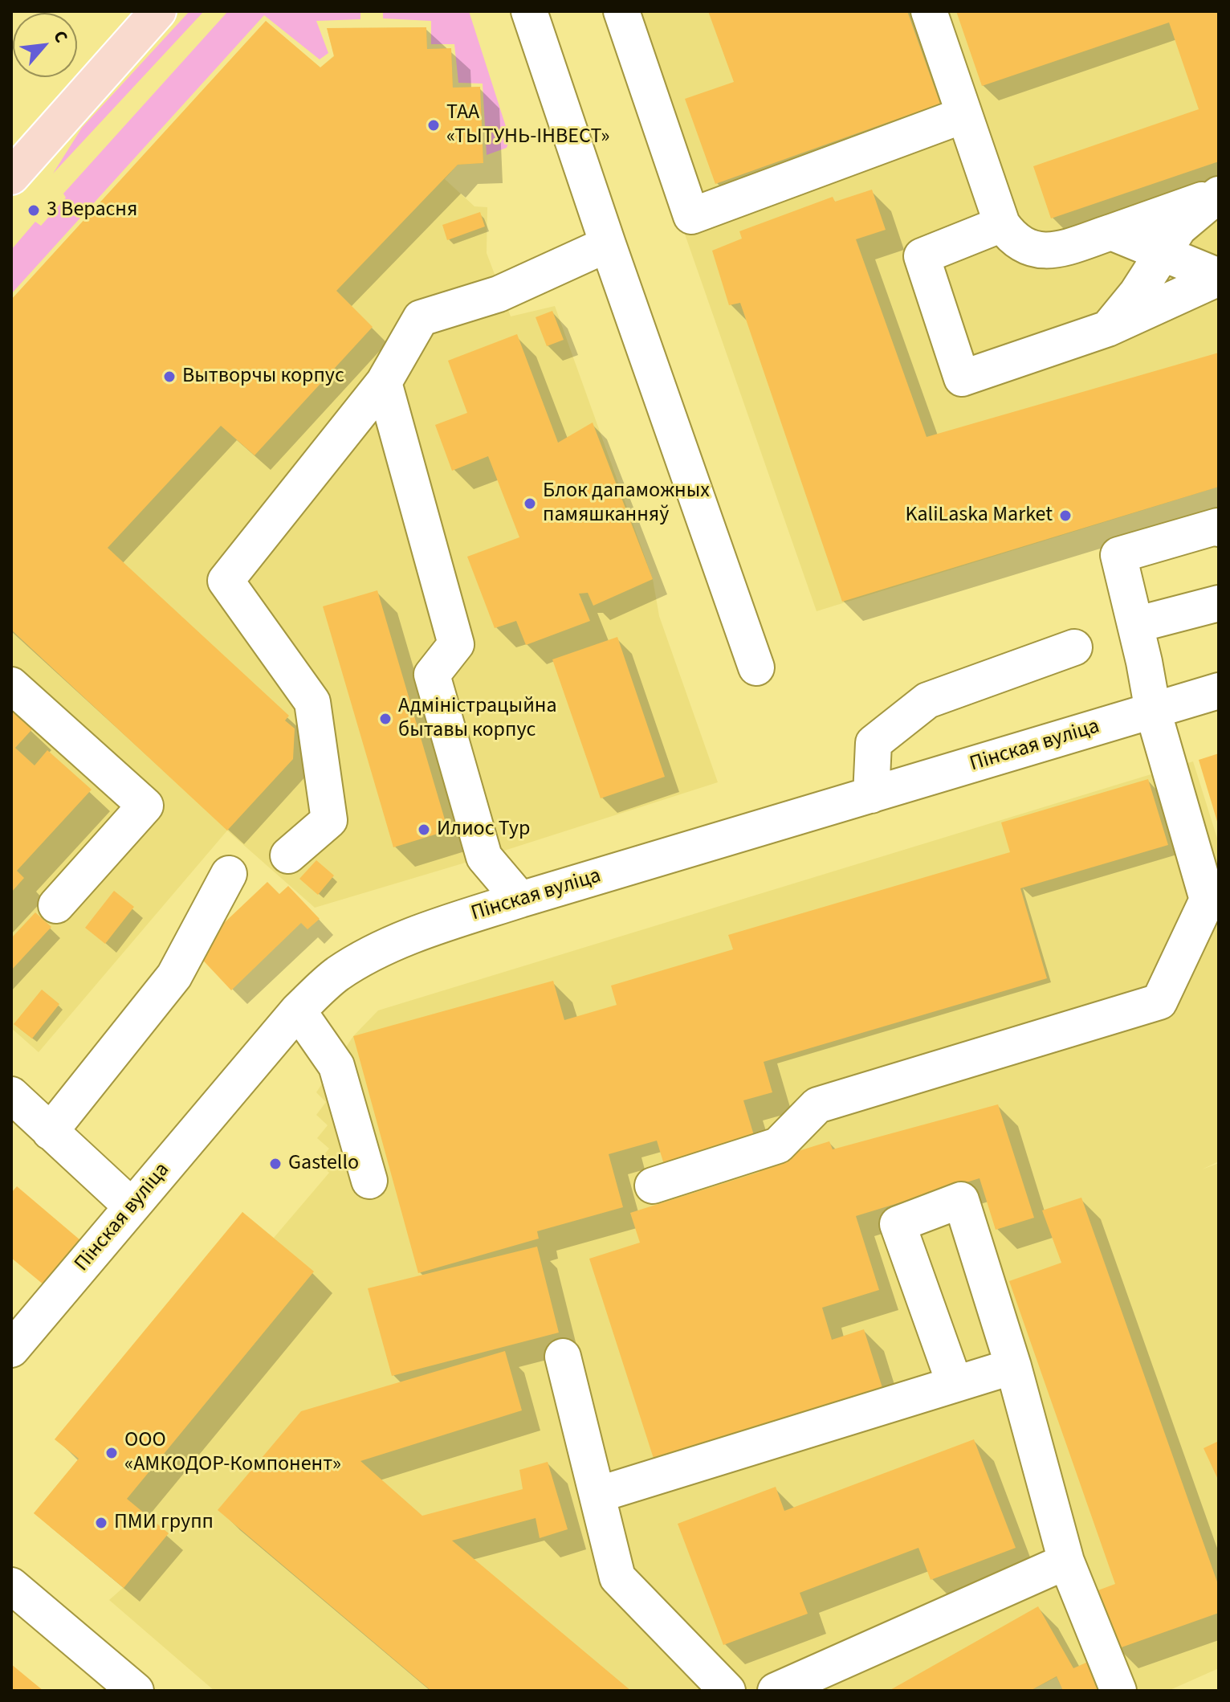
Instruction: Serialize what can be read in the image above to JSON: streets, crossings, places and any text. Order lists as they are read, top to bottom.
{
  "streets": {
    "street": ["Пінская вуліца"]
  },
  "places": [
    "ТАА «ТЫТУНЬ-IНВЕСТ»",
    "3 Верасня",
    "Вытворчы корпус",
    "Блок дапаможных памяшканняў",
    "KaliLaska Market",
    "Адміністрацыйна бытавы корпус",
    "Илиос Тур",
    "Gastello",
    "ООО «АМКОДОР-Компонент»",
    "ПМИ групп"
  ],
  "north": "top right"
}
